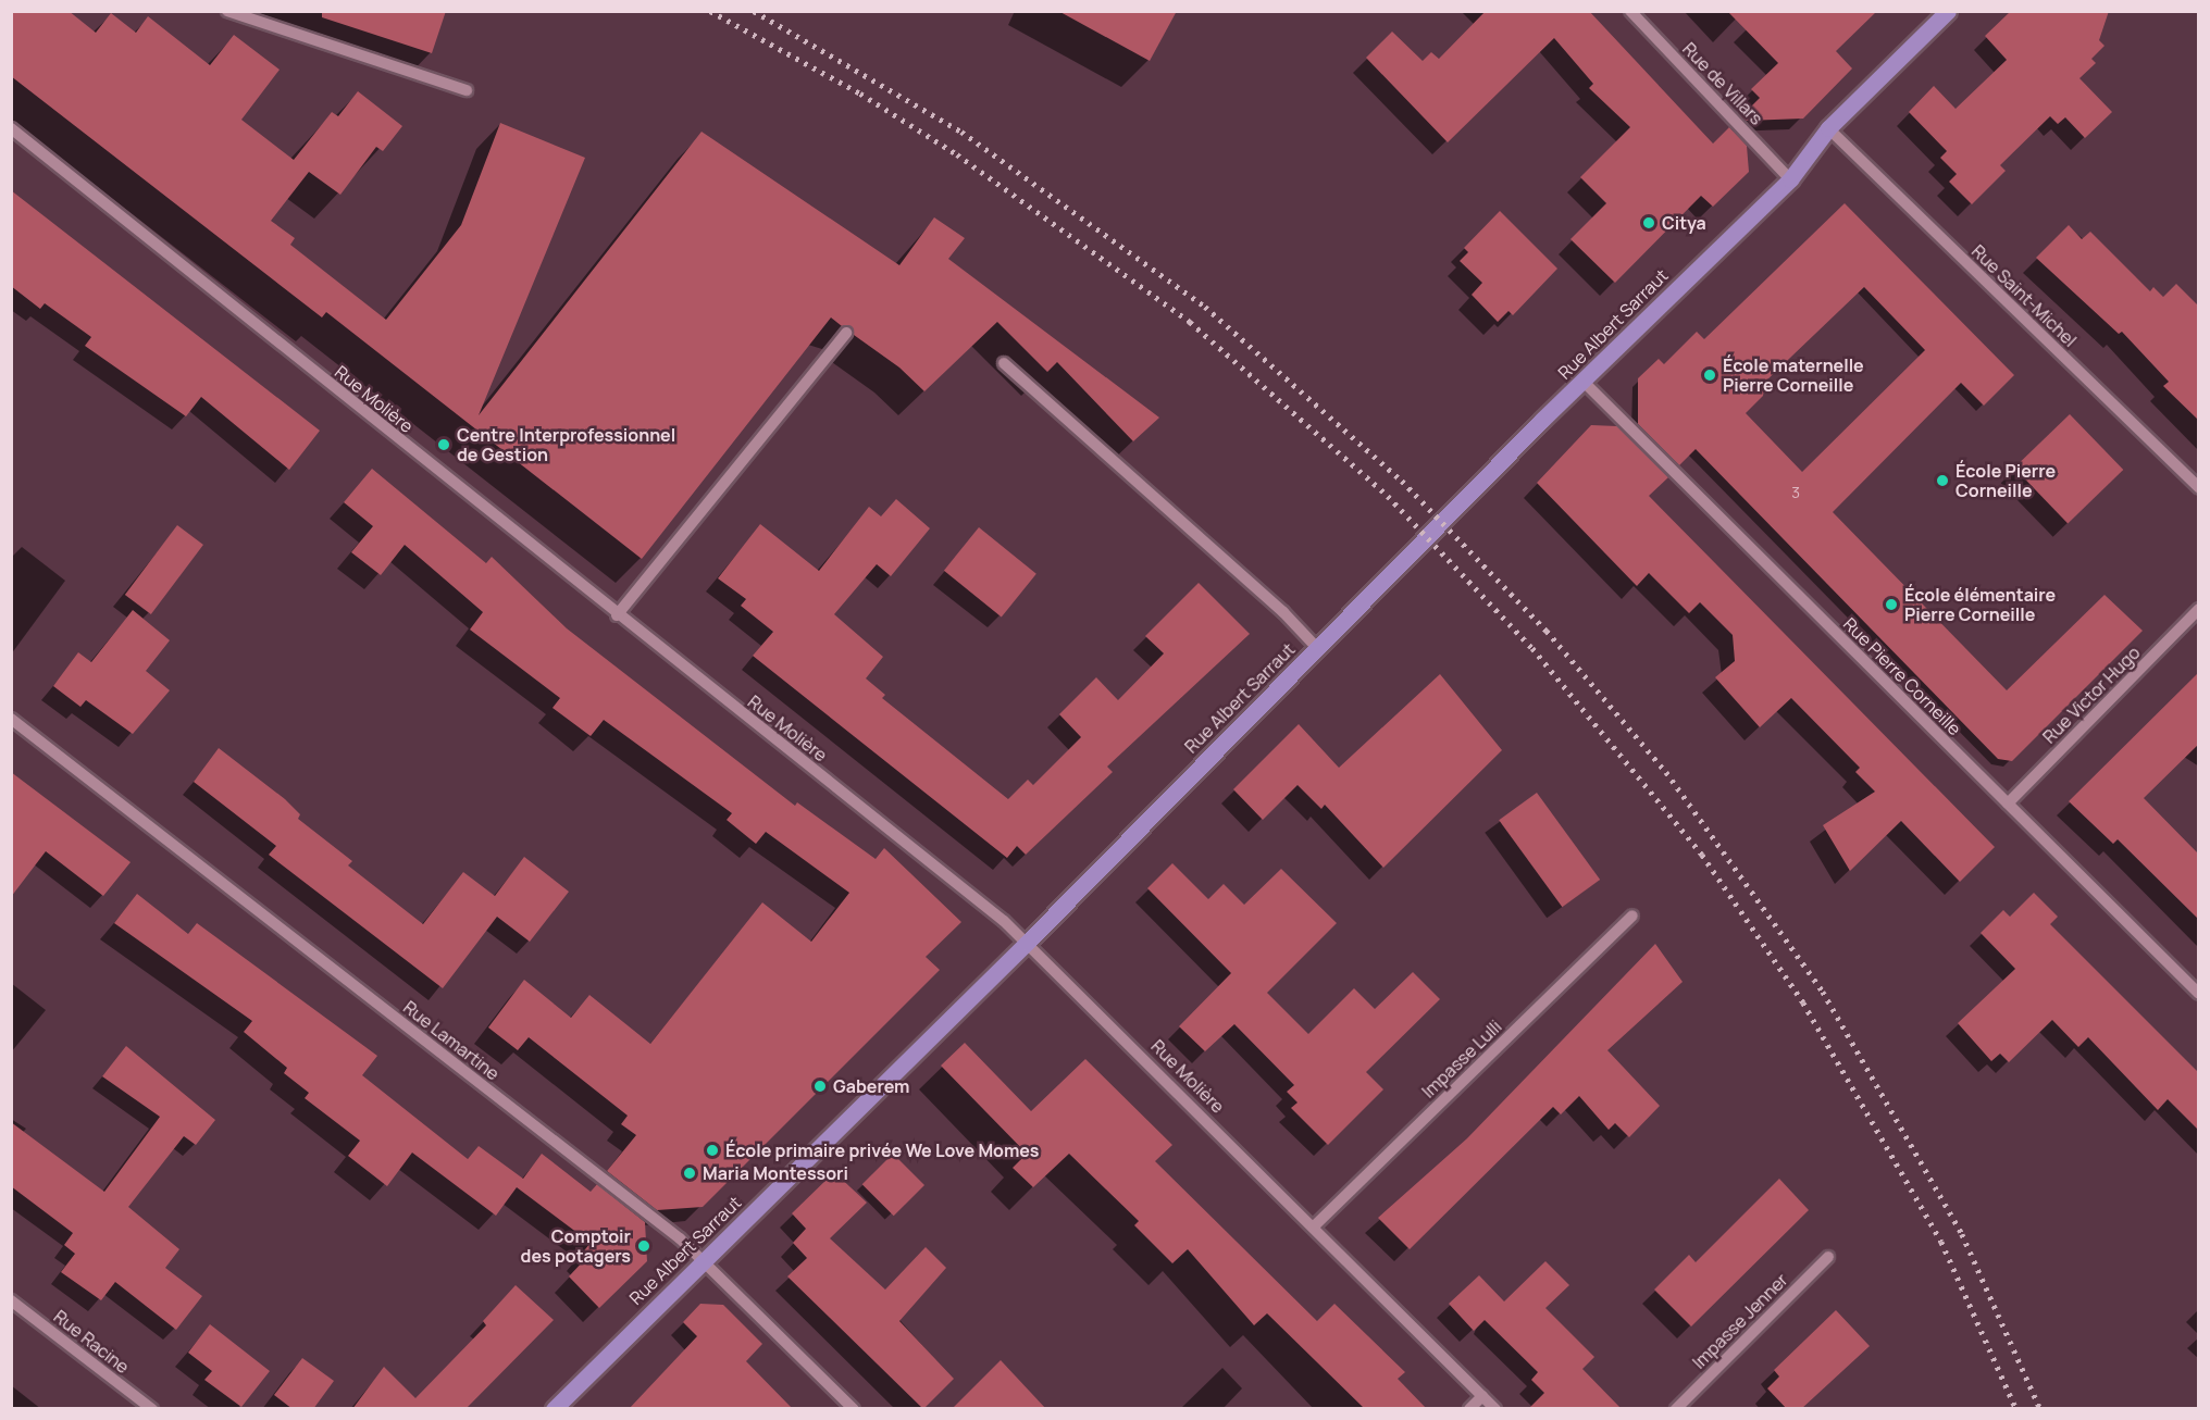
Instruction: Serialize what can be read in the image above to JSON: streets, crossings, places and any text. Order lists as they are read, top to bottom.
{
  "streets": {
    "main road": ["Rue Albert Sarraut"],
    "street": [
      "Rue de Villars",
      "Rue Saint-Michel",
      "Rue Molière",
      "Rue Pierre Corneille",
      "Rue Victor Hugo",
      "Rue Lamartine",
      "Impasse Lulli",
      "Impasse Jenner",
      "Rue Racine"
    ]
  },
  "crossings": [
    ["Rue de Villars", "Rue Albert Sarraut"],
    ["Rue Saint-Michel", "Rue Albert Sarraut"],
    ["Rue Albert Sarraut", "Rue Molière"],
    ["Rue Albert Sarraut", "Rue Pierre Corneille"],
    ["Rue Albert Sarraut", "Rue Lamartine"],
    ["Rue Molière", "Impasse Lulli"],
    ["Rue Pierre Corneille", "Rue Victor Hugo"]
  ],
  "places": [
    "Citya",
    "École maternelle Pierre Corneille",
    "Centre Interprofessionnel de Gestion",
    "École Pierre Corneille",
    "École élémentaire Pierre Corneille",
    "Gaberem",
    "École primaire privée We Love Momes",
    "Maria Montessori",
    "Comptoir des potagers"
  ],
  "house_numbers": ["3"]
}
